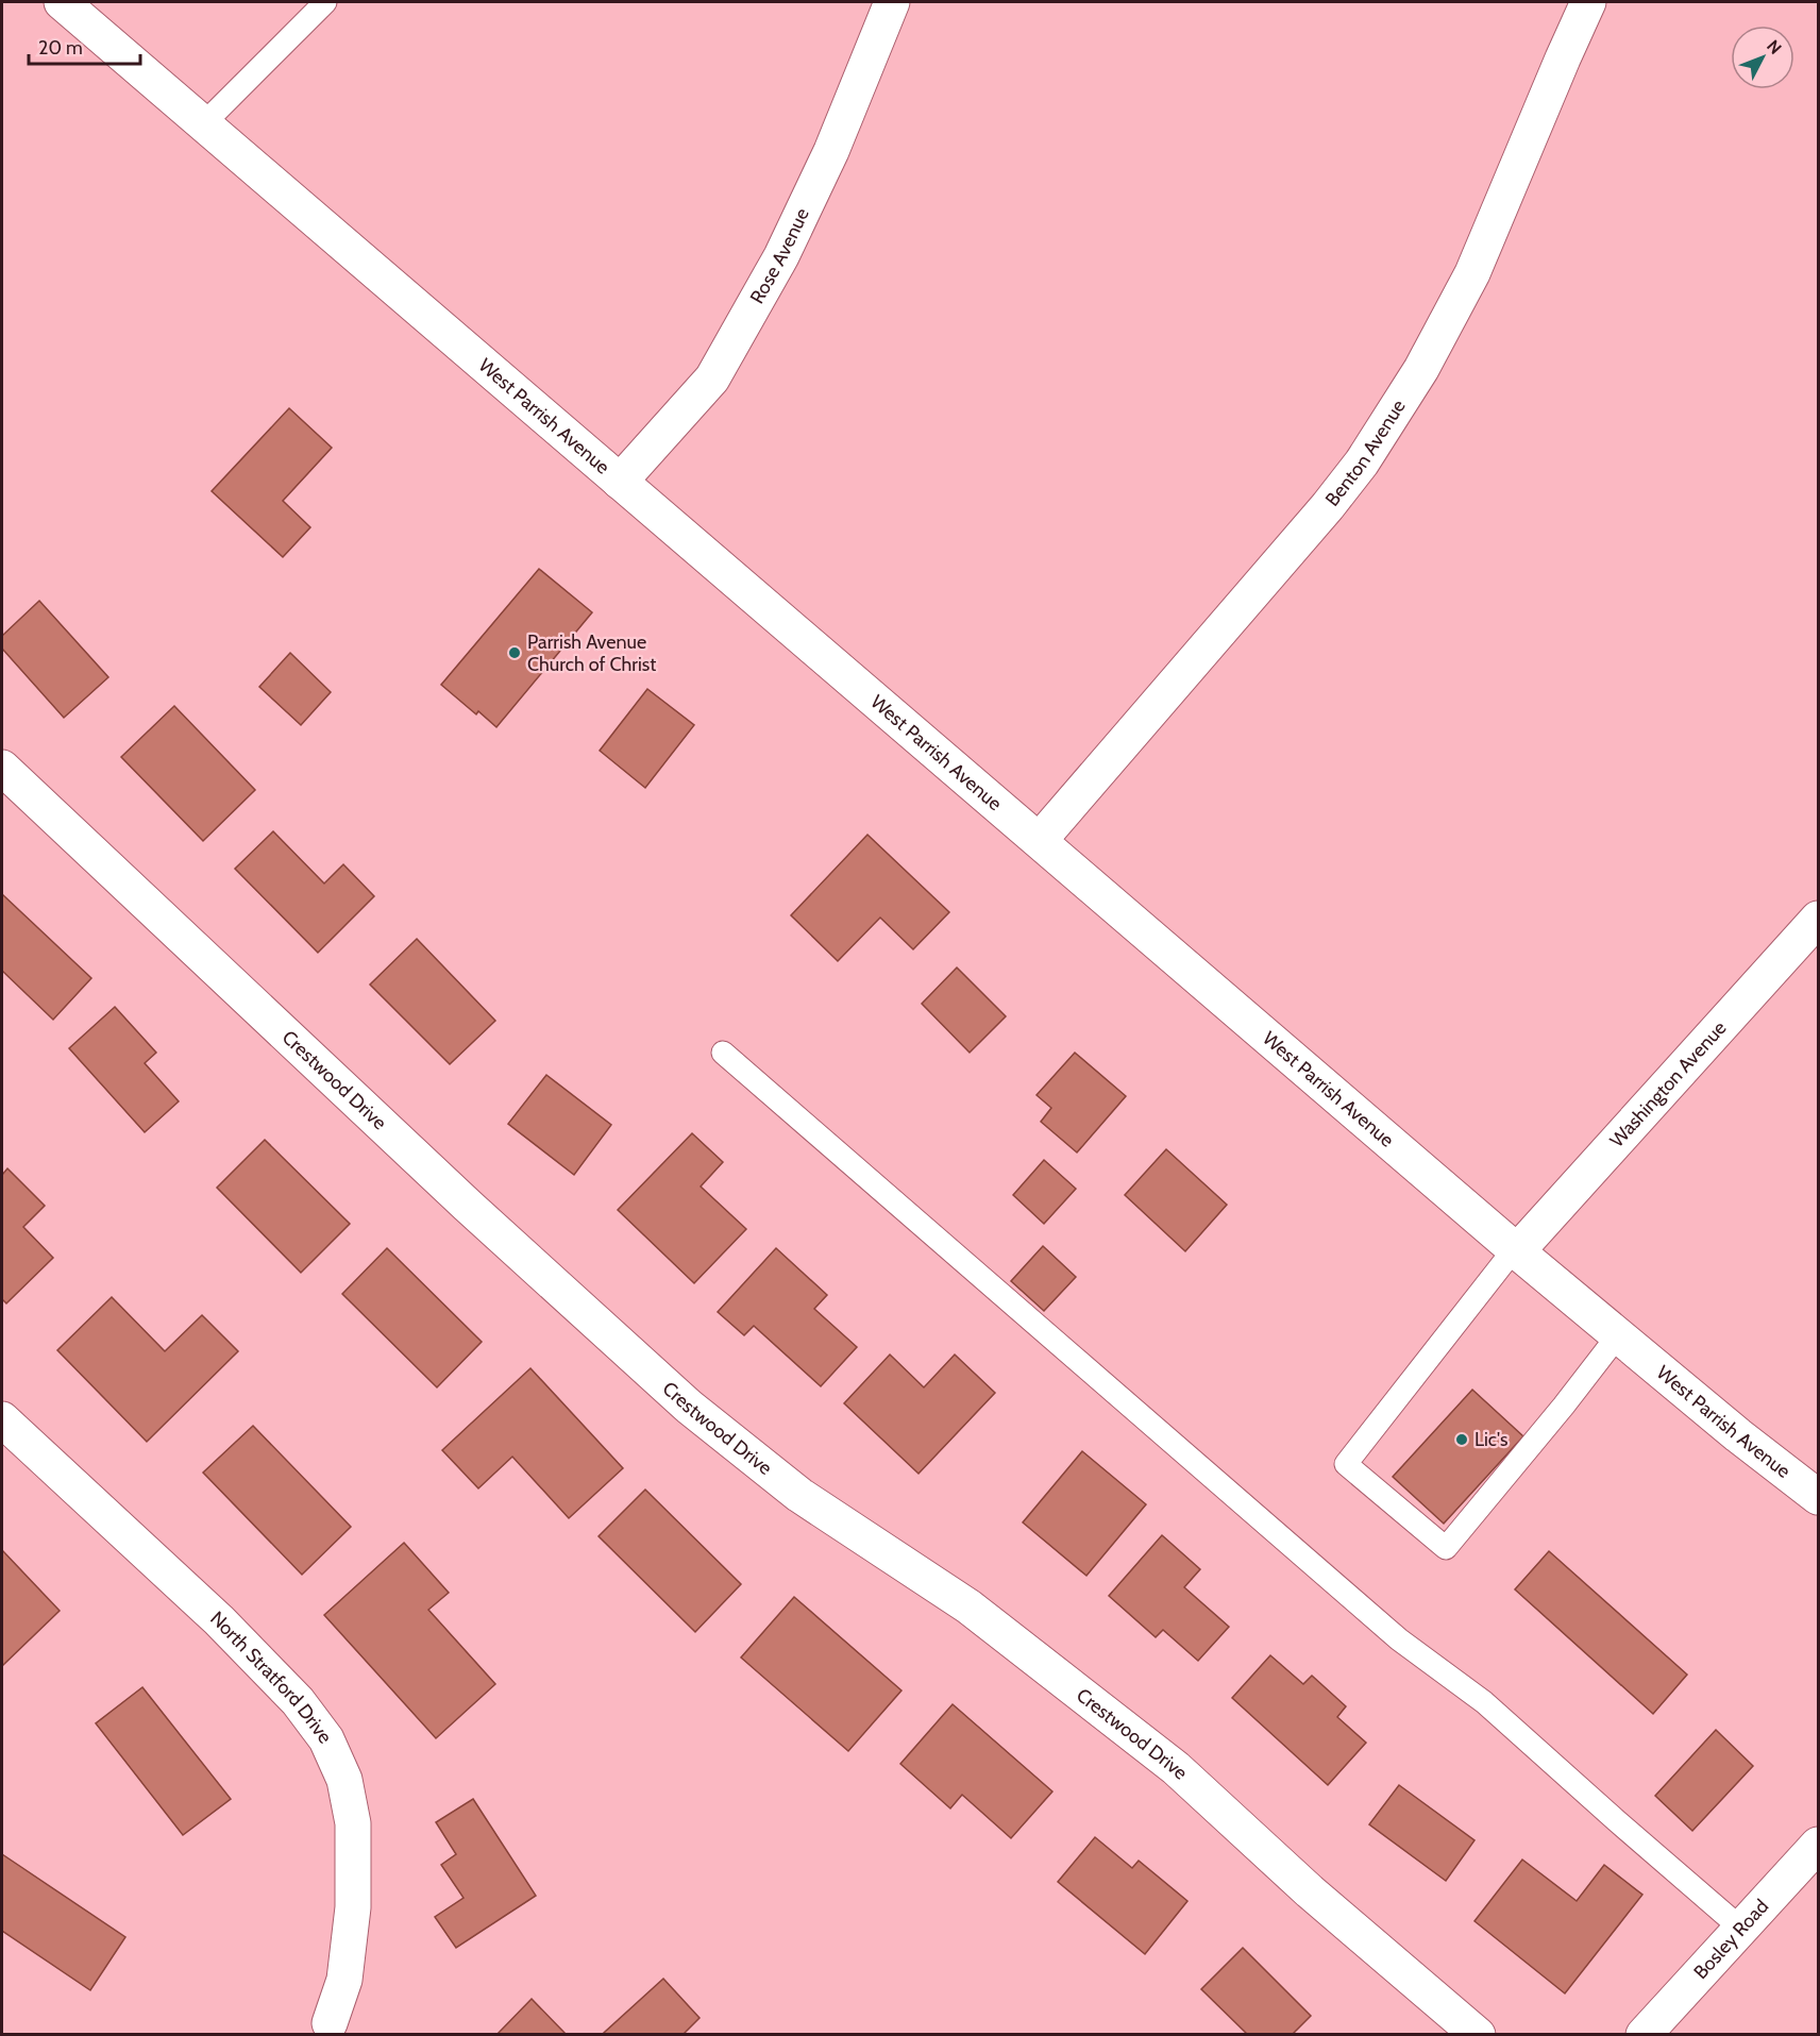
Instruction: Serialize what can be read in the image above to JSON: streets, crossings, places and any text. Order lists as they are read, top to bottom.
{
  "streets": {
    "street": [
      "Rose Avenue",
      "West Parrish Avenue",
      "Benton Avenue",
      "Crestwood Drive",
      "Washington Avenue",
      "North Stratford Drive",
      "Bosley Road"
    ]
  },
  "crossings": [
    ["Rose Avenue", "West Parrish Avenue"],
    ["West Parrish Avenue", "Benton Avenue"],
    ["West Parrish Avenue", "Washington Avenue"]
  ],
  "places": ["Parrish Avenue Church of Christ", "Lic's"],
  "scale_bar": "20 m",
  "north": "top right"
}
